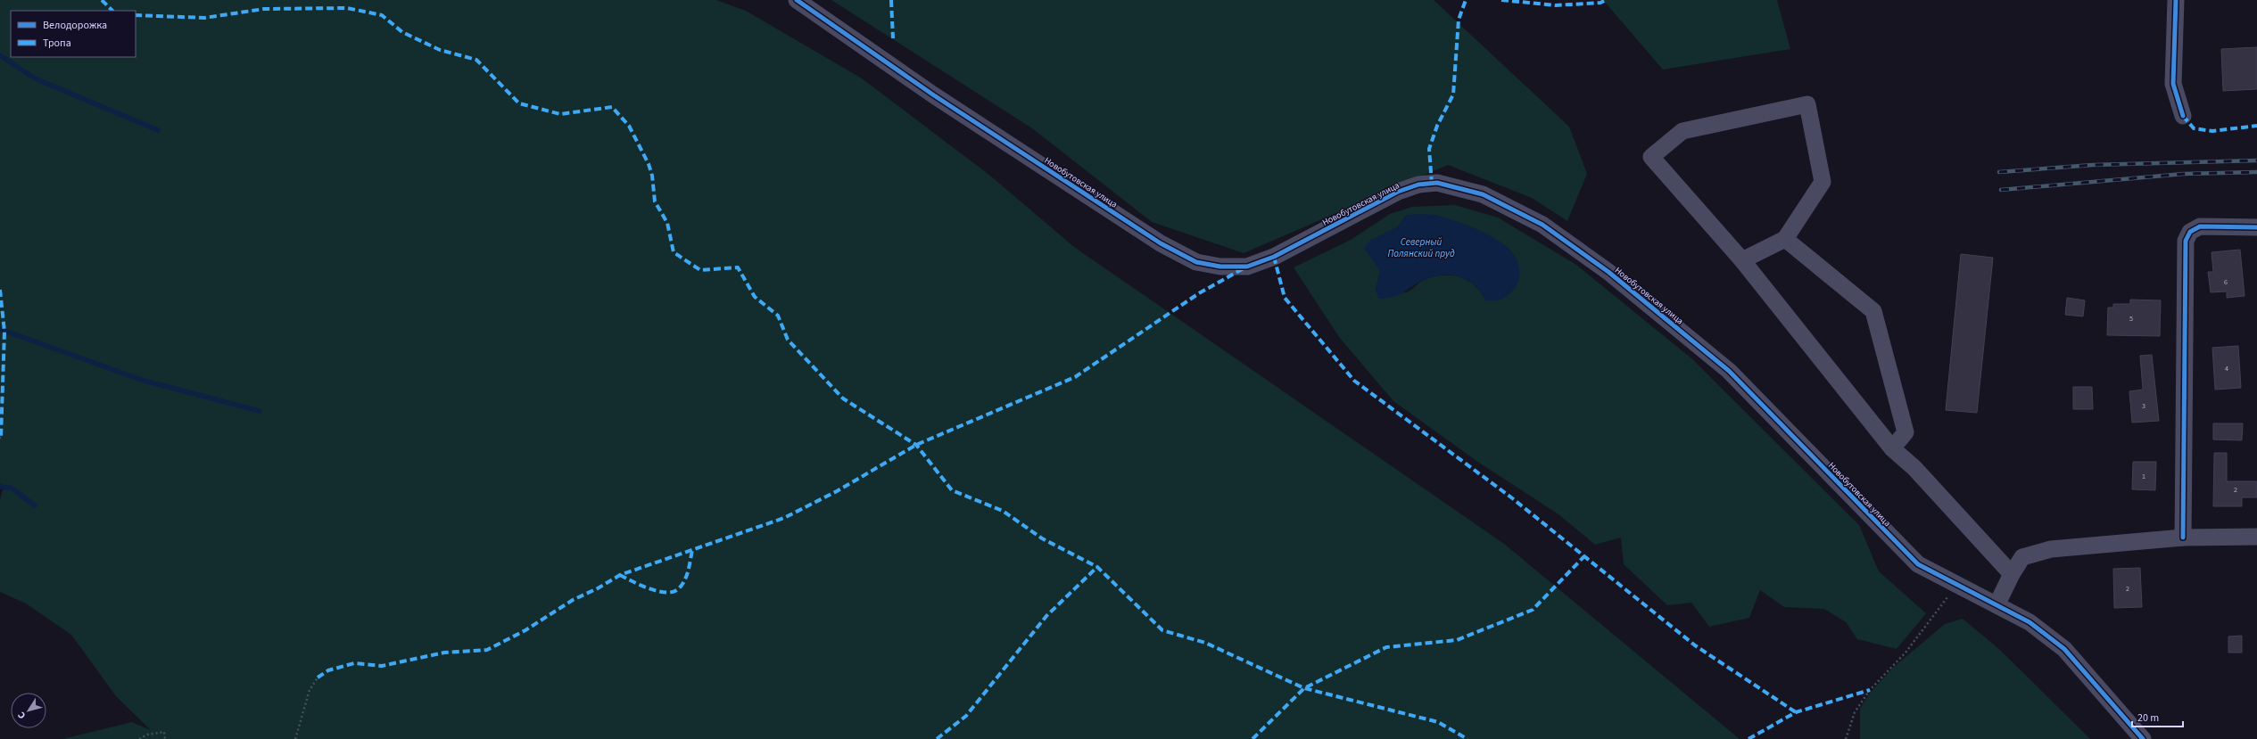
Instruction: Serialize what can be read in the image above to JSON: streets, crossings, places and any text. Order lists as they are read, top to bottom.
{
  "streets": {
    "street": ["Новобутовская улица"]
  },
  "water": ["Северный Полянский пруд"],
  "house_numbers": [
    "6",
    "5",
    "4",
    "3",
    "1",
    "2",
    "2"
  ],
  "legend": ["Велодорожка", "Тропа"],
  "scale_bar": "20 m",
  "north": "bottom left"
}
